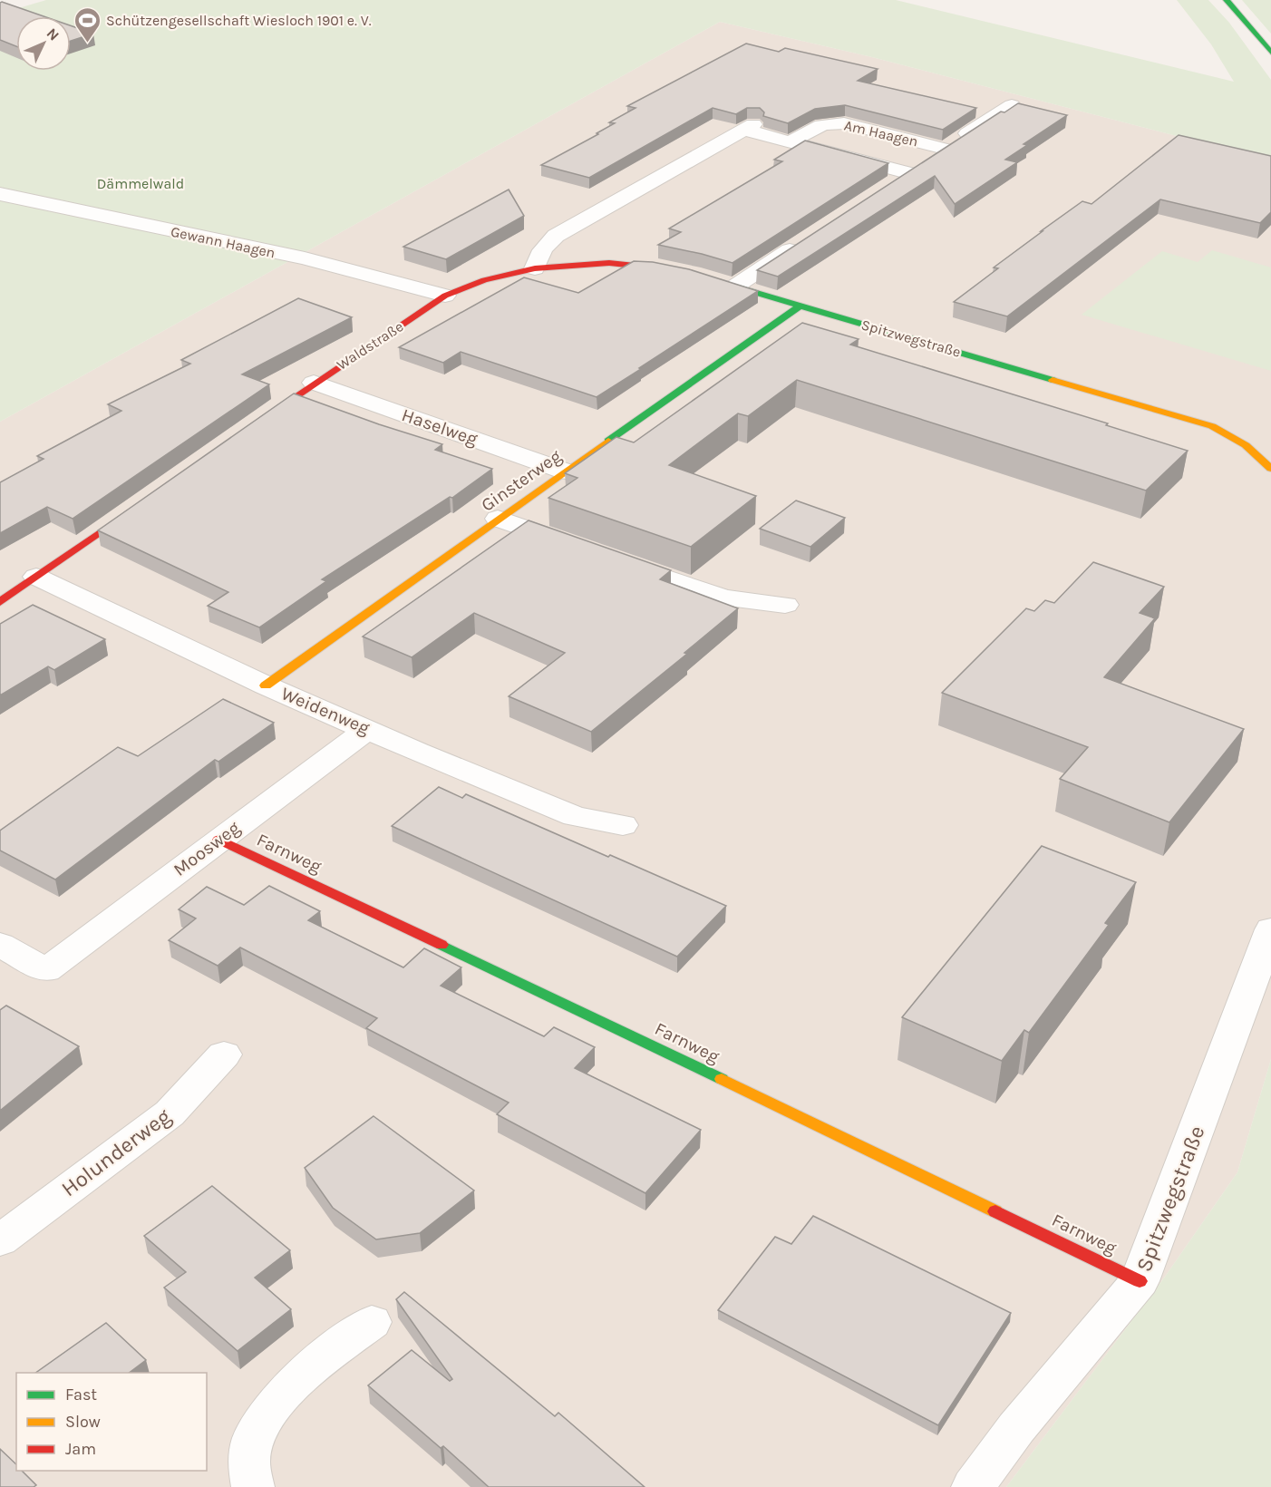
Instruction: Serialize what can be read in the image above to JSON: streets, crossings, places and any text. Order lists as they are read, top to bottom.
{
  "streets": {
    "street": [
      "Am Haagen",
      "Gewann Haagen",
      "Spitzwegstraße",
      "Waldstraße",
      "Haselweg",
      "Ginsterweg",
      "Weidenweg",
      "Moosweg",
      "Farnweg",
      "Holunderweg"
    ]
  },
  "crossings": [
    ["Gewann Haagen", "Waldstraße"],
    ["Spitzwegstraße", "Ginsterweg"],
    ["Spitzwegstraße", "Farnweg"],
    ["Waldstraße", "Haselweg"],
    ["Haselweg", "Ginsterweg"],
    ["Ginsterweg", "Weidenweg"],
    ["Weidenweg", "Moosweg"],
    ["Moosweg", "Farnweg"]
  ],
  "parks": ["Dämmelwald"],
  "places": {
    "sports": ["Schützengesellschaft Wiesloch 1901 e. V."]
  },
  "legend": ["Fast", "Slow", "Jam"],
  "north": "top right"
}
